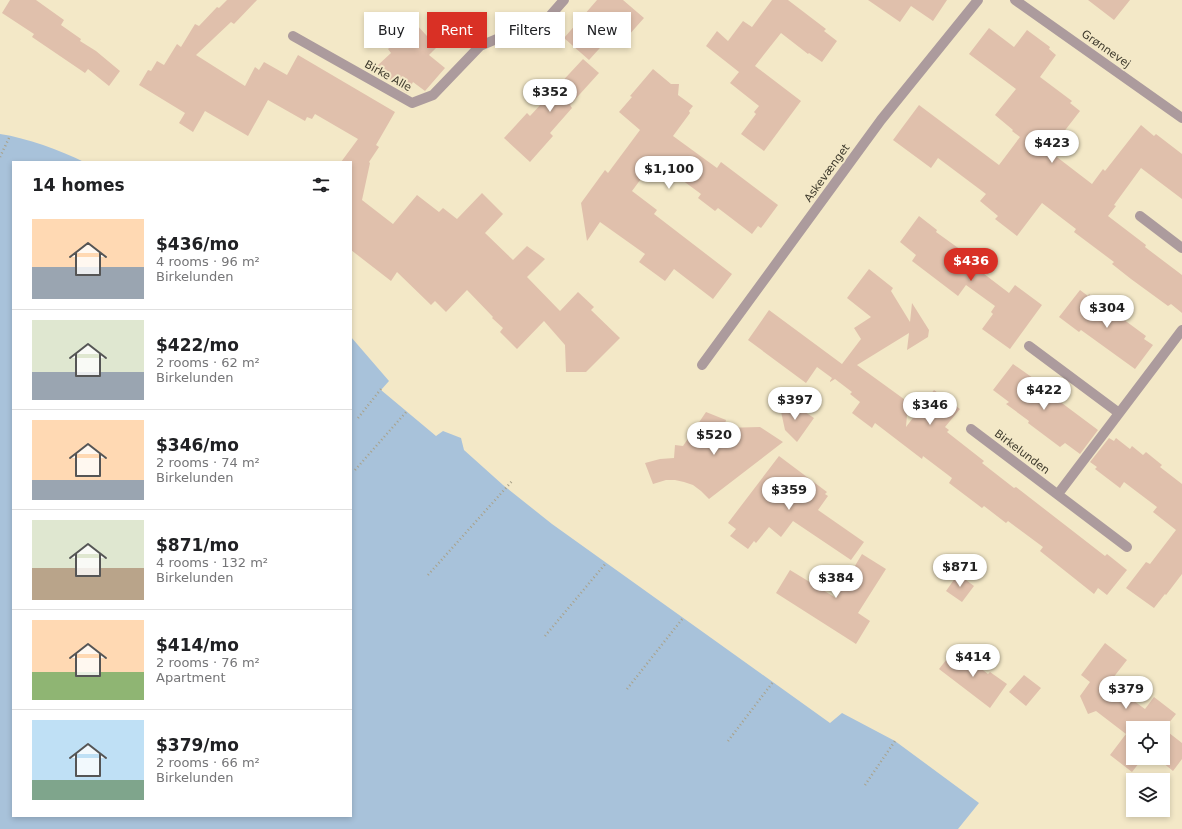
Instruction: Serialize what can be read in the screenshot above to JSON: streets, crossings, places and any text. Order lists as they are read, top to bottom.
{
  "streets": {
    "street": [
      "Grønnevej",
      "Birke Alle",
      "Askevænget",
      "Birkelunden"
    ]
  },
  "page": {
    "chip": [
      "Buy",
      "Rent",
      "Filters",
      "New"
    ],
    "price": [
      "$352",
      "$423",
      "$1,100",
      "$436",
      "$304",
      "$422",
      "$397",
      "$346",
      "$520",
      "$359",
      "$871",
      "$384",
      "$414",
      "$379"
    ],
    "heading": "14 homes",
    "list": [
      {
        "name": "$436/mo",
        "note": "4 rooms · 96 m² · Birkelunden"
      },
      {
        "name": "$422/mo",
        "note": "2 rooms · 62 m² · Birkelunden"
      },
      {
        "name": "$346/mo",
        "note": "2 rooms · 74 m² · Birkelunden"
      },
      {
        "name": "$871/mo",
        "note": "4 rooms · 132 m² · Birkelunden"
      },
      {
        "name": "$414/mo",
        "note": "2 rooms · 76 m² · Apartment"
      },
      {
        "name": "$379/mo",
        "note": "2 rooms · 66 m² · Birkelunden"
      }
    ]
  }
}
